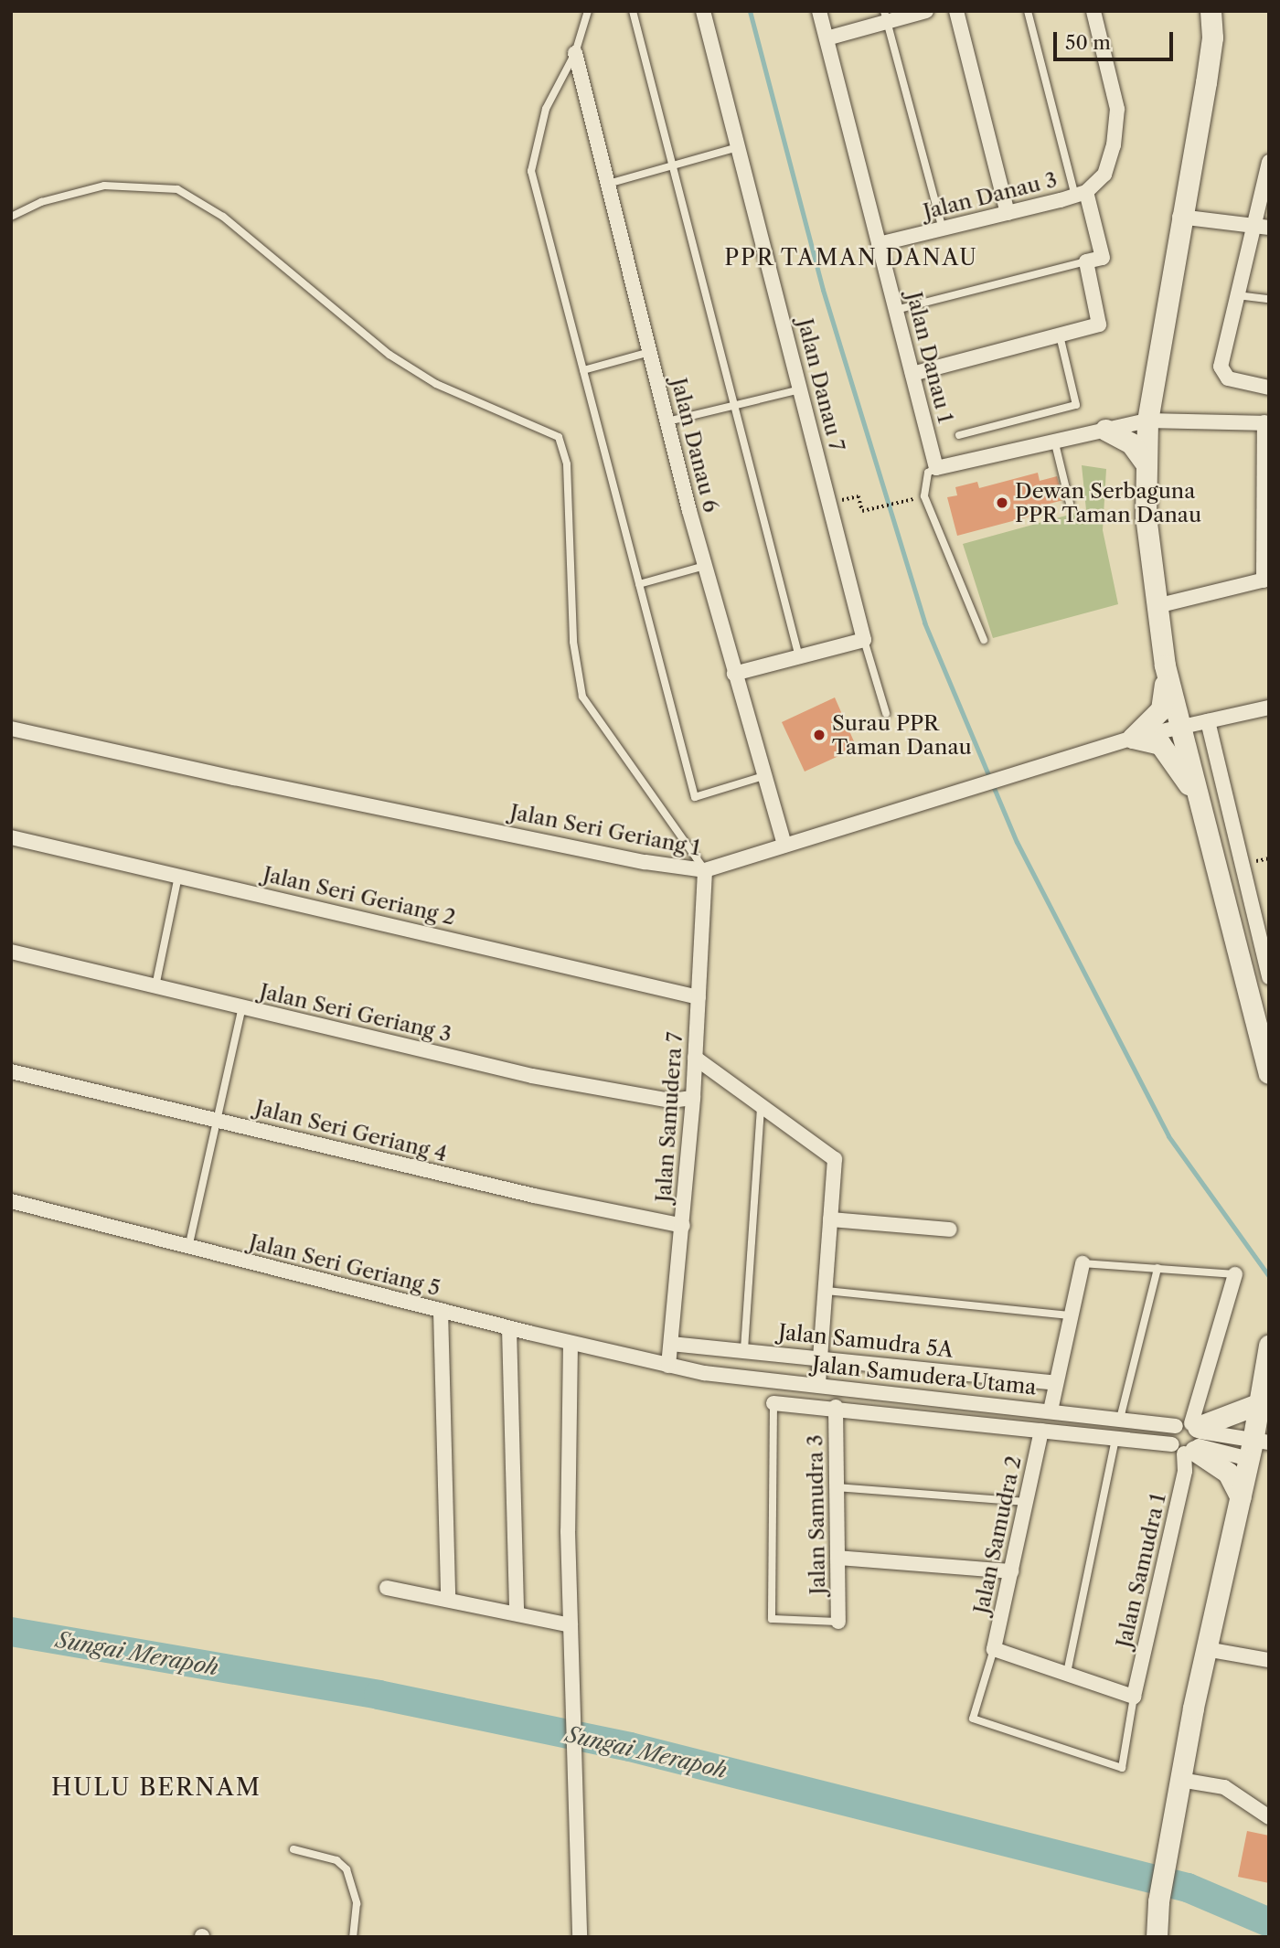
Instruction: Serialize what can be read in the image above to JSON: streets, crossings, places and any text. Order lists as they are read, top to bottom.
{
  "streets": {
    "street": [
      "Jalan Danau 3",
      "Jalan Danau 1",
      "Jalan Danau 7",
      "Jalan Danau 6",
      "Jalan Seri Geriang 1",
      "Jalan Seri Geriang 2",
      "Jalan Seri Geriang 3",
      "Jalan Samudera 7",
      "Jalan Seri Geriang 4",
      "Jalan Seri Geriang 5",
      "Jalan Samudra 5A",
      "Jalan Samudera Utama",
      "Jalan Samudra 3",
      "Jalan Samudra 2",
      "Jalan Samudra 1"
    ]
  },
  "crossings": [
    ["Jalan Danau 3", "Jalan Danau 1"],
    ["Jalan Danau 6", "Jalan Seri Geriang 1"],
    ["Jalan Seri Geriang 1", "Jalan Samudera 7"],
    ["Jalan Seri Geriang 2", "Jalan Samudera 7"],
    ["Jalan Seri Geriang 3", "Jalan Samudera 7"],
    ["Jalan Samudera 7", "Jalan Seri Geriang 4"],
    ["Jalan Samudera 7", "Jalan Seri Geriang 5"],
    ["Jalan Samudera 7", "Jalan Samudra 5A"],
    ["Jalan Samudera 7", "Jalan Samudera Utama"],
    ["Jalan Seri Geriang 5", "Jalan Samudera Utama"],
    ["Jalan Samudera Utama", "Jalan Samudra 3"],
    ["Jalan Samudera Utama", "Jalan Samudra 2"],
    ["Jalan Samudera Utama", "Jalan Samudra 1"]
  ],
  "districts": ["PPR TAMAN DANAU", "HULU BERNAM"],
  "water": ["Sungai Merapoh"],
  "places": ["Dewan Serbaguna PPR Taman Danau", "Surau PPR Taman Danau"],
  "scale_bar": "50 m"
}
